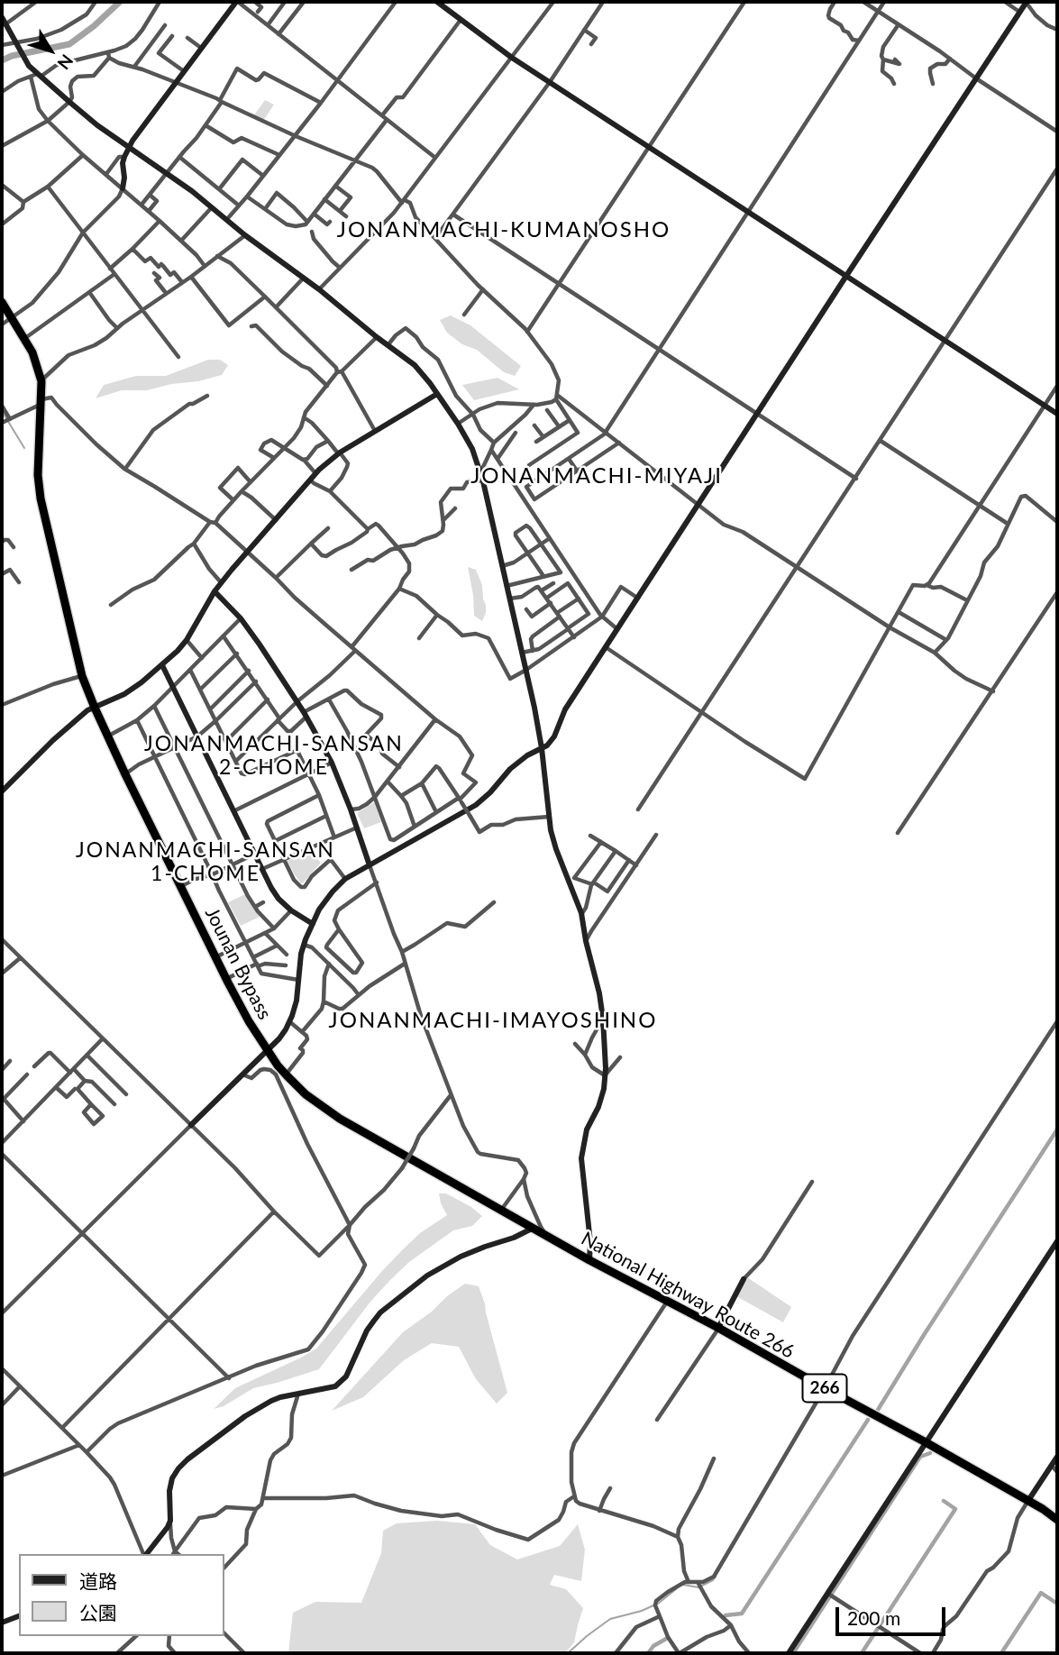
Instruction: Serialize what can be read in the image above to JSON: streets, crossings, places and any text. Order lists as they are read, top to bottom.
{
  "streets": {
    "highway": ["Jounan Bypass", "National Highway Route 266", "266"]
  },
  "crossings": [
    ["Jounan Bypass", "National Highway Route 266"]
  ],
  "districts": [
    "JONANMACHI-KUMANOSHO",
    "JONANMACHI-MIYAJI",
    "JONANMACHI-SANSAN 2-CHOME",
    "JONANMACHI-SANSAN 1-CHOME",
    "JONANMACHI-IMAYOSHINO"
  ],
  "legend": ["道路", "公園"],
  "scale_bar": "200 m",
  "north": "bottom right"
}
